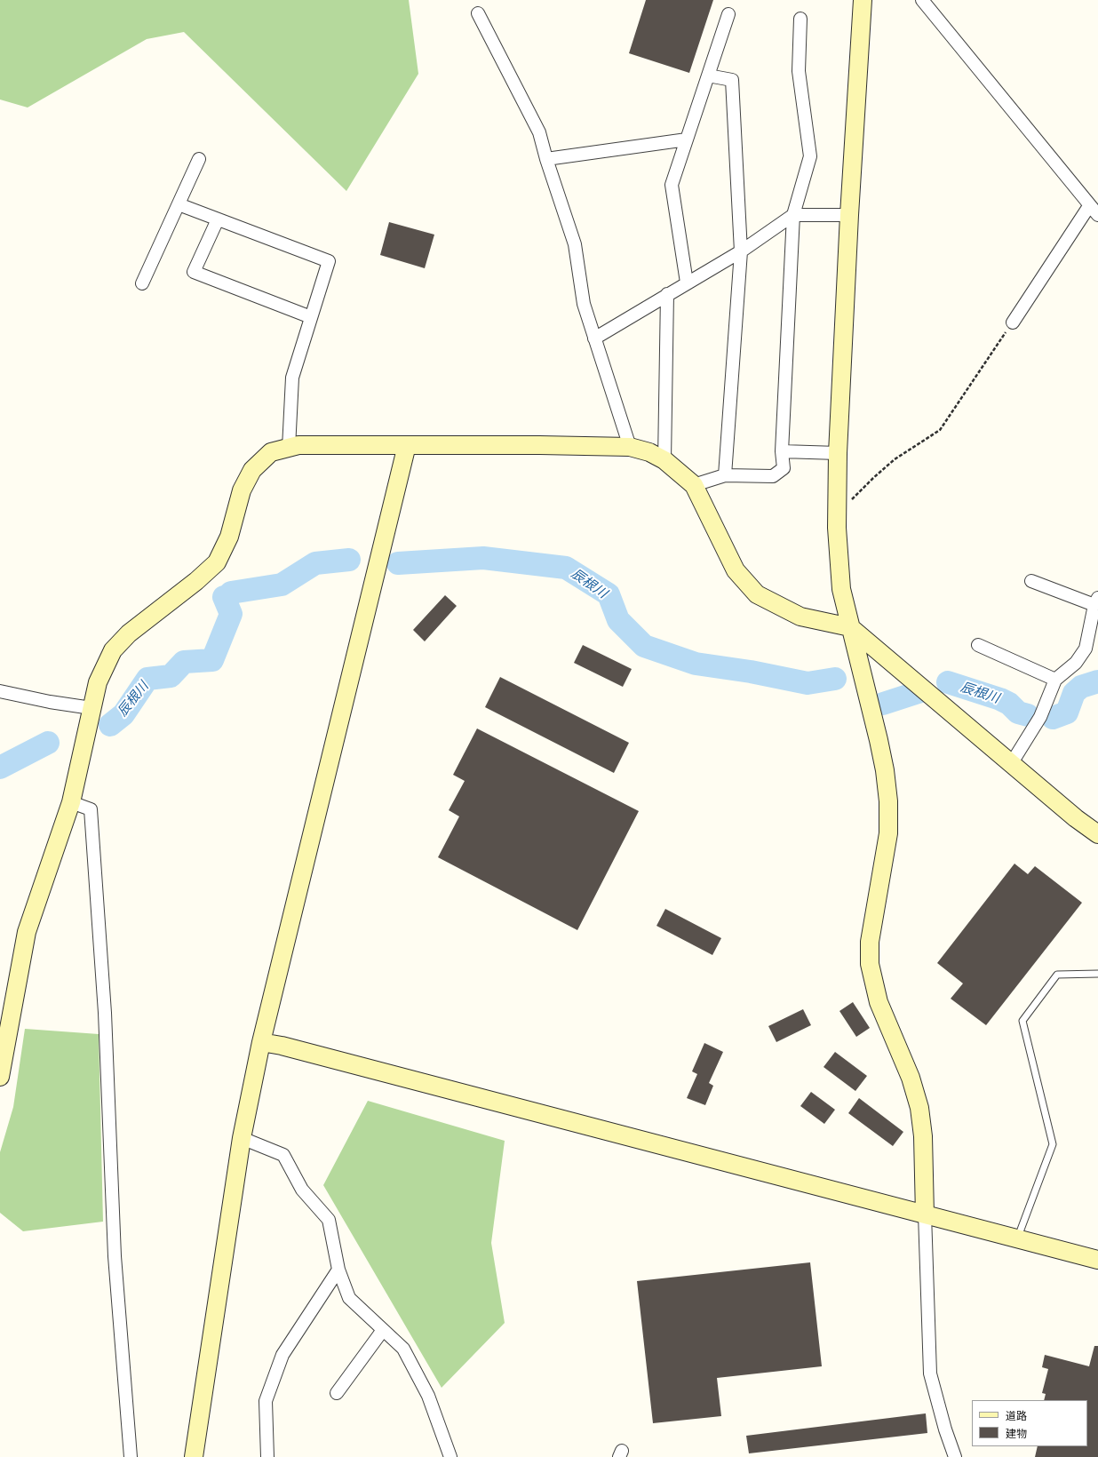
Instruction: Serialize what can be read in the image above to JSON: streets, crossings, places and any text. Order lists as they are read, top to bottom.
{
  "water": ["辰根川"],
  "legend": ["道路", "建物"]
}
